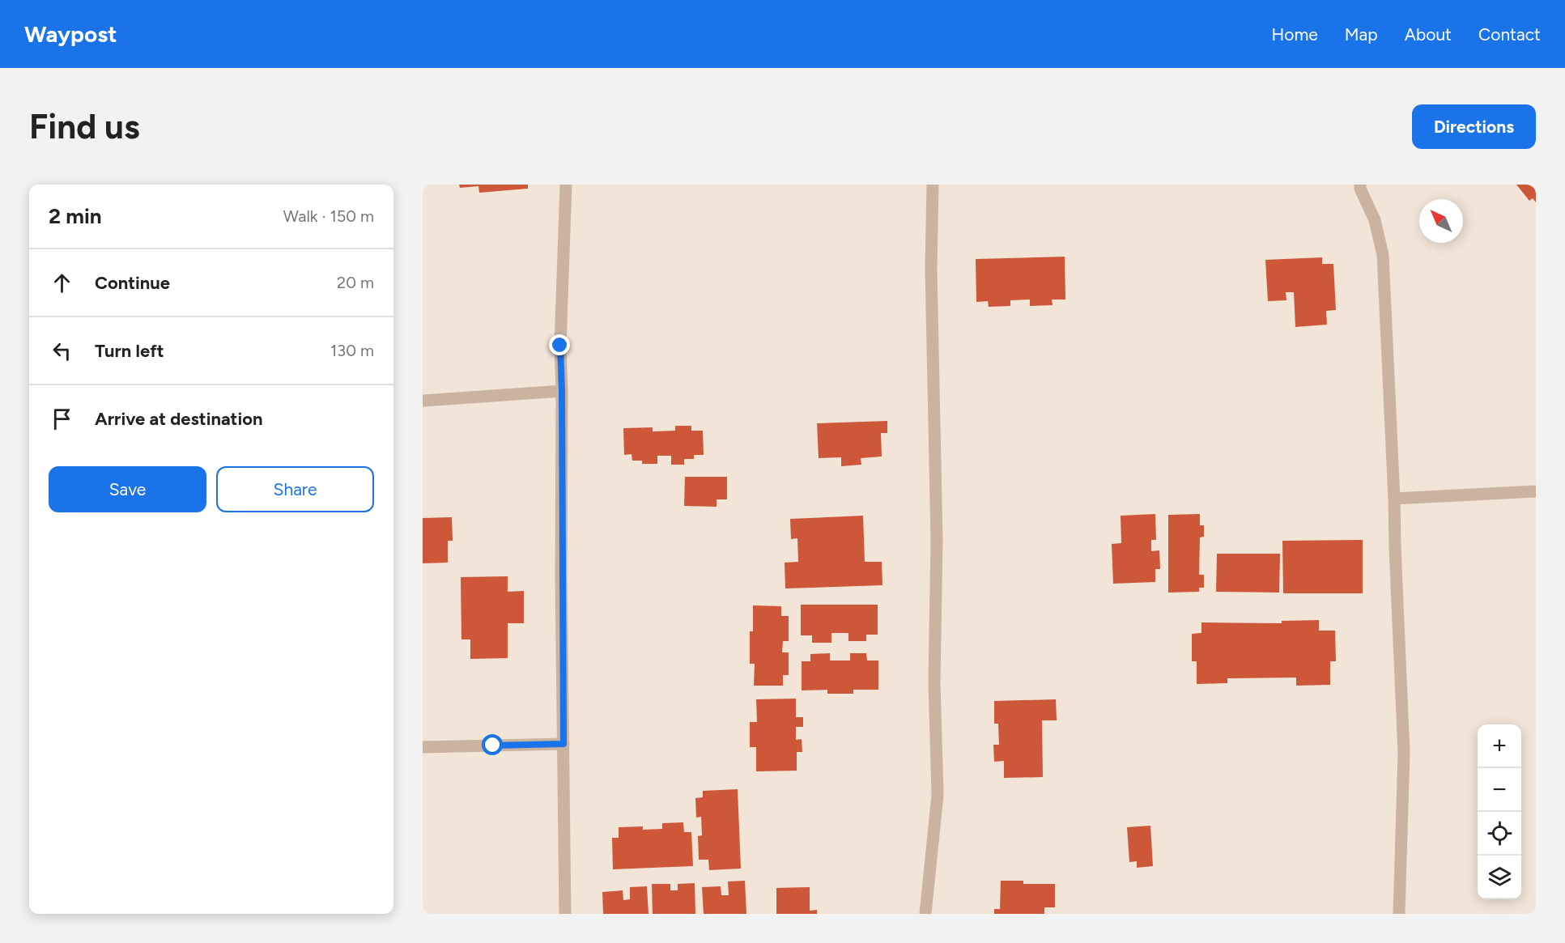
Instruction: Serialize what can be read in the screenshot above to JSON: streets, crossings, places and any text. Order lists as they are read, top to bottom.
{
  "north": "top left",
  "page": {
    "header": "Waypost",
    "nav": [
      "Home",
      "Map",
      "About",
      "Contact"
    ],
    "buttons": [
      "Directions",
      ["Save", "Share"]
    ],
    "title": "Find us",
    "heading": ["2 min", "Walk · 150 m"],
    "list": [
      ["Continue", "20 m"],
      ["Turn left", "130 m"],
      "Arrive at destination"
    ],
    "map_buttons": ["+", "−"]
  }
}
